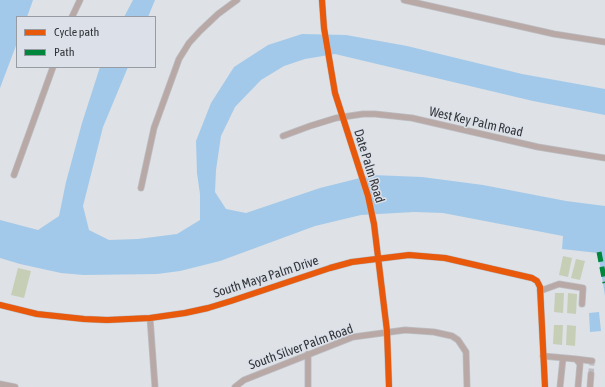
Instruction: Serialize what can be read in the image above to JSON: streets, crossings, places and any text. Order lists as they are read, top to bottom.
{
  "streets": {
    "street": [
      "West Key Palm Road",
      "Date Palm Road",
      "South Maya Palm Drive",
      "South Silver Palm Road"
    ]
  },
  "crossings": [
    ["West Key Palm Road", "Date Palm Road"],
    ["Date Palm Road", "South Maya Palm Drive"],
    ["Date Palm Road", "South Silver Palm Road"]
  ],
  "legend": ["Cycle path", "Path"]
}
